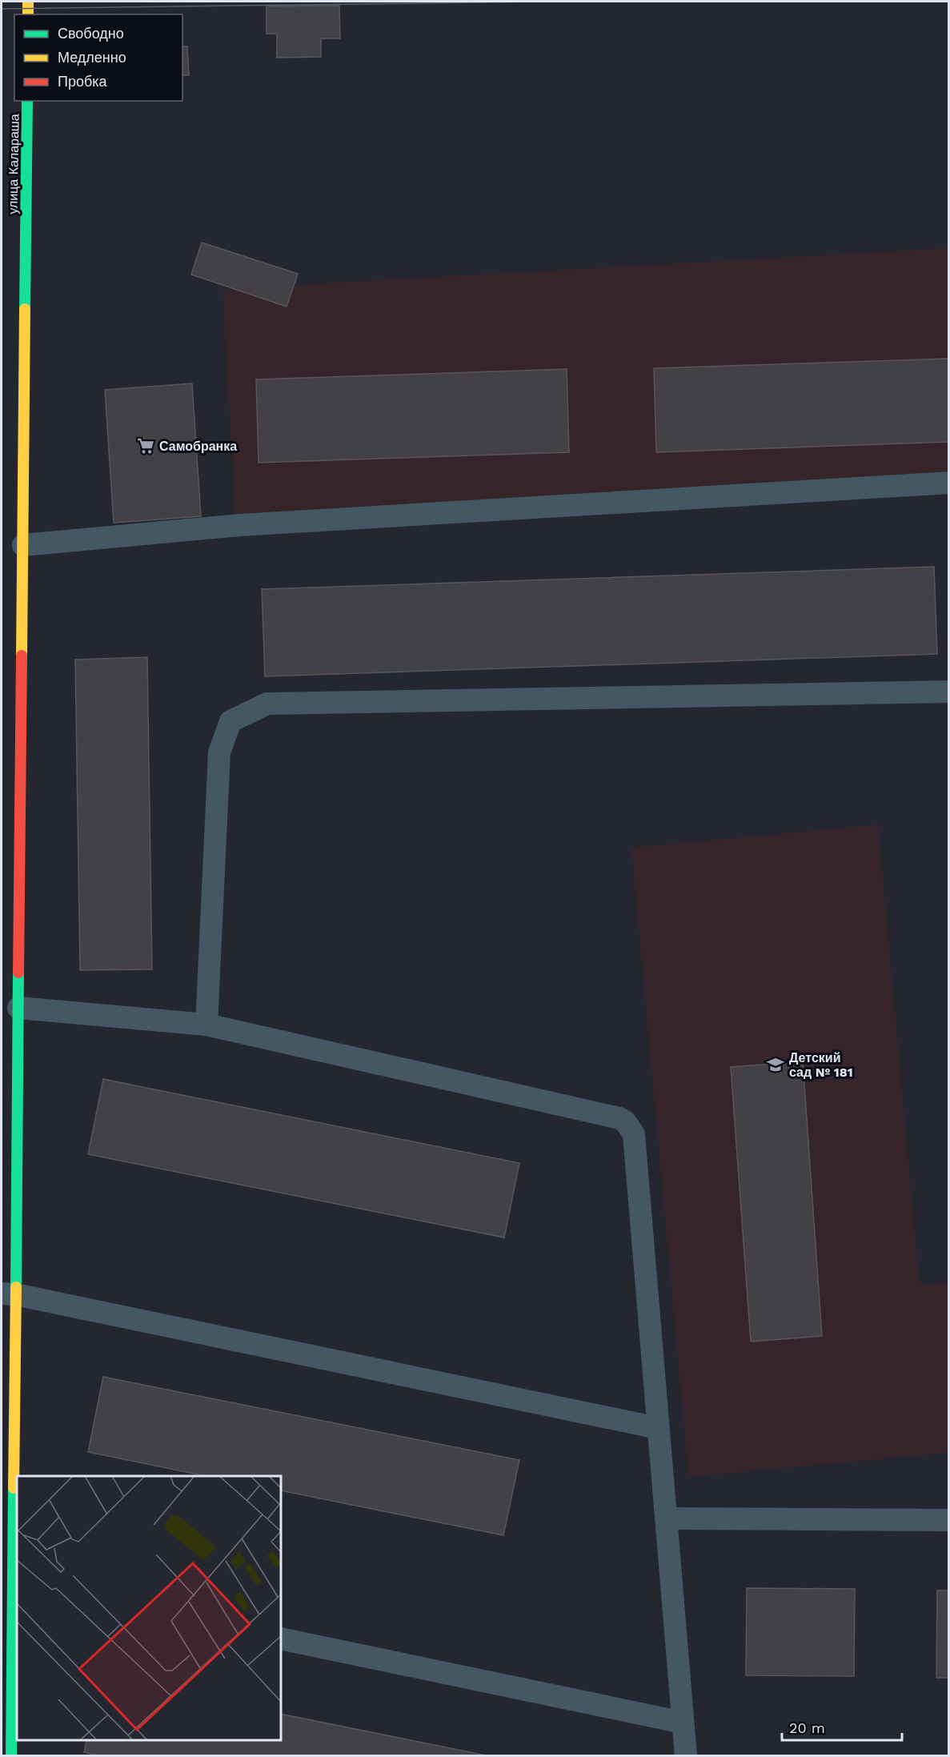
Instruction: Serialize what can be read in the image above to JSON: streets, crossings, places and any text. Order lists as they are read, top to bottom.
{
  "streets": {
    "street": ["улица Калараша"]
  },
  "places": {
    "supermarket": ["Самобранка"],
    "school or university": ["Детский сад № 181"]
  },
  "legend": ["Свободно", "Медленно", "Пробка"],
  "scale_bar": "20 m"
}
